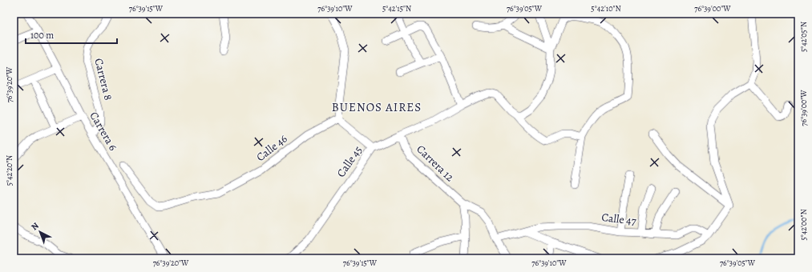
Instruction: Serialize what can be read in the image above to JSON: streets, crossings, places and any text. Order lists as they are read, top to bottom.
{
  "streets": {
    "street": [
      "Carrera 8",
      "Carrera 6",
      "Calle 46",
      "Calle 45",
      "Carrera 12",
      "Calle 47"
    ]
  },
  "crossings": [
    ["Carrera 8", "Carrera 6"],
    ["Calle 45", "Carrera 12"],
    ["Carrera 12", "Calle 47"]
  ],
  "districts": ["BUENOS AIRES"],
  "scale_bar": "100 m",
  "north": "top left",
  "coordinates": [
    "76°39'15\"W",
    "76°39'10\"W",
    "5°42'15\"N",
    "76°39'05\"W",
    "5°42'10\"N",
    "76°39'00\"W",
    "5°42'05\"N",
    "76°39'20\"W",
    "5°42'20\"N",
    "5°42'00\"N"
  ]
}
